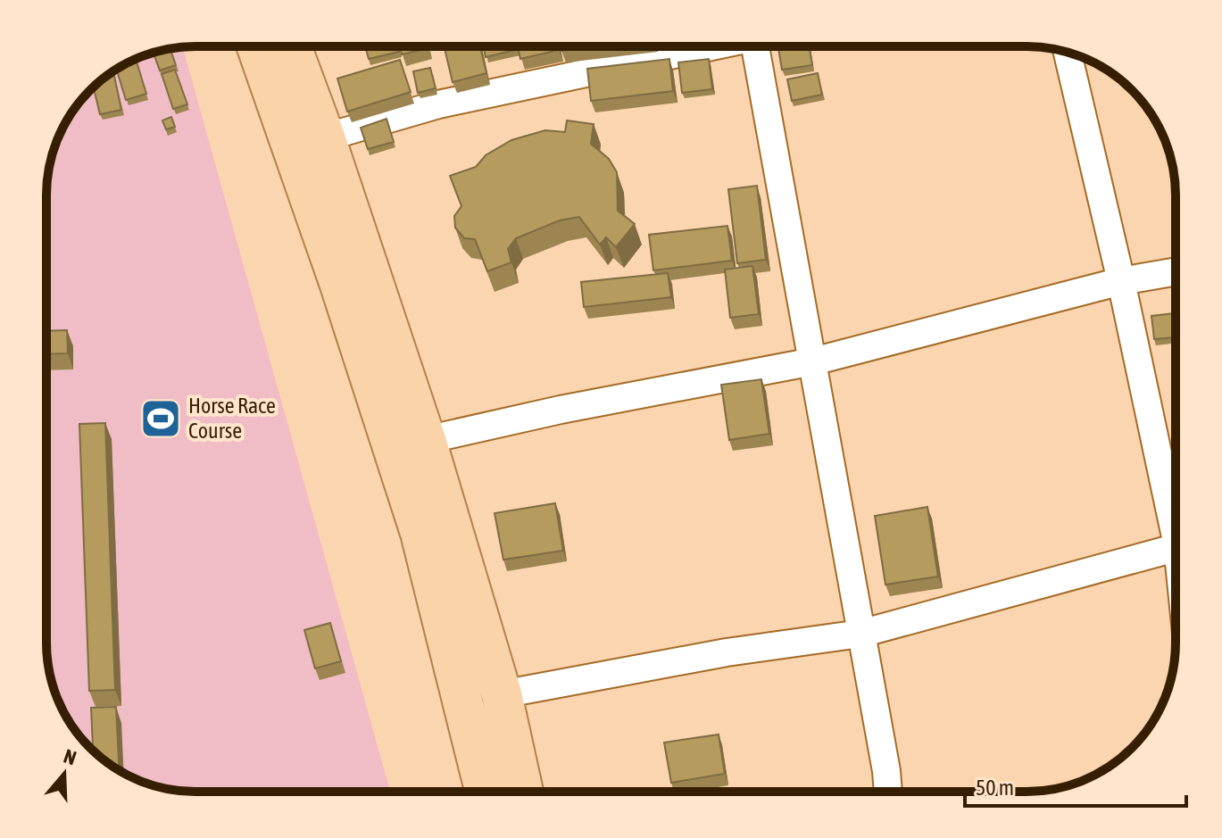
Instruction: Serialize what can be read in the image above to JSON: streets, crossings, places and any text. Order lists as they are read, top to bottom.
{
  "places": {
    "sports": ["Horse Race Course"]
  },
  "scale_bar": "50 m",
  "north": "top"
}
